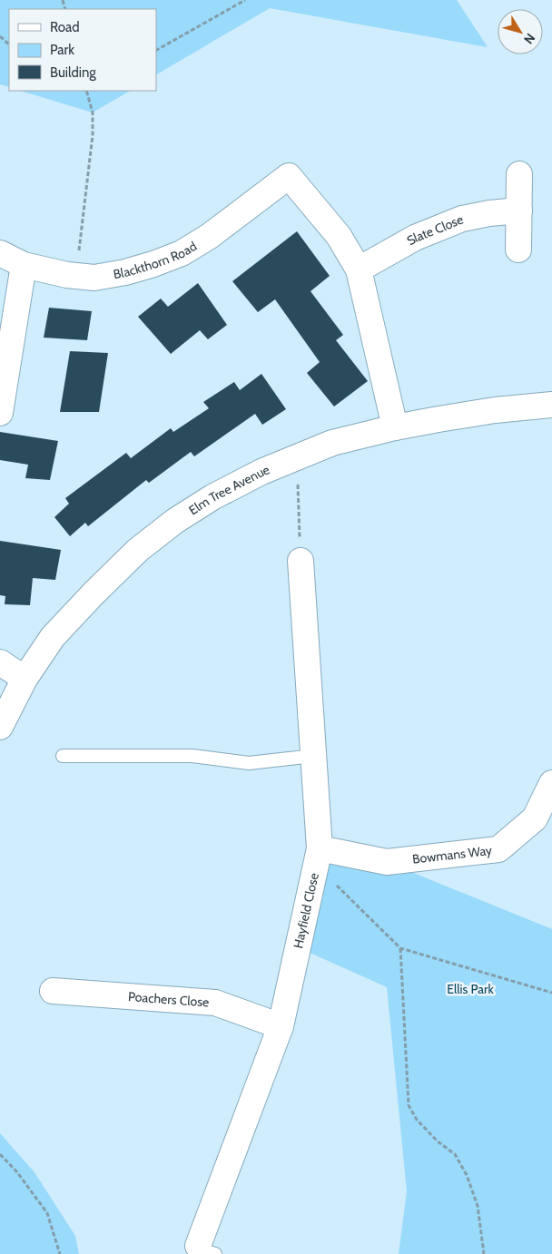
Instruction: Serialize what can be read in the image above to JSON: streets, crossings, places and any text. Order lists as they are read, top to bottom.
{
  "streets": {
    "street": [
      "Slate Close",
      "Blackthorn Road",
      "Elm Tree Avenue",
      "Bowmans Way",
      "Hayfield Close",
      "Poachers Close"
    ]
  },
  "crossings": [
    ["Slate Close", "Blackthorn Road"],
    ["Blackthorn Road", "Elm Tree Avenue"],
    ["Bowmans Way", "Hayfield Close"],
    ["Hayfield Close", "Poachers Close"]
  ],
  "parks": ["Ellis Park"],
  "legend": ["Road", "Park", "Building"],
  "north": "bottom right"
}
